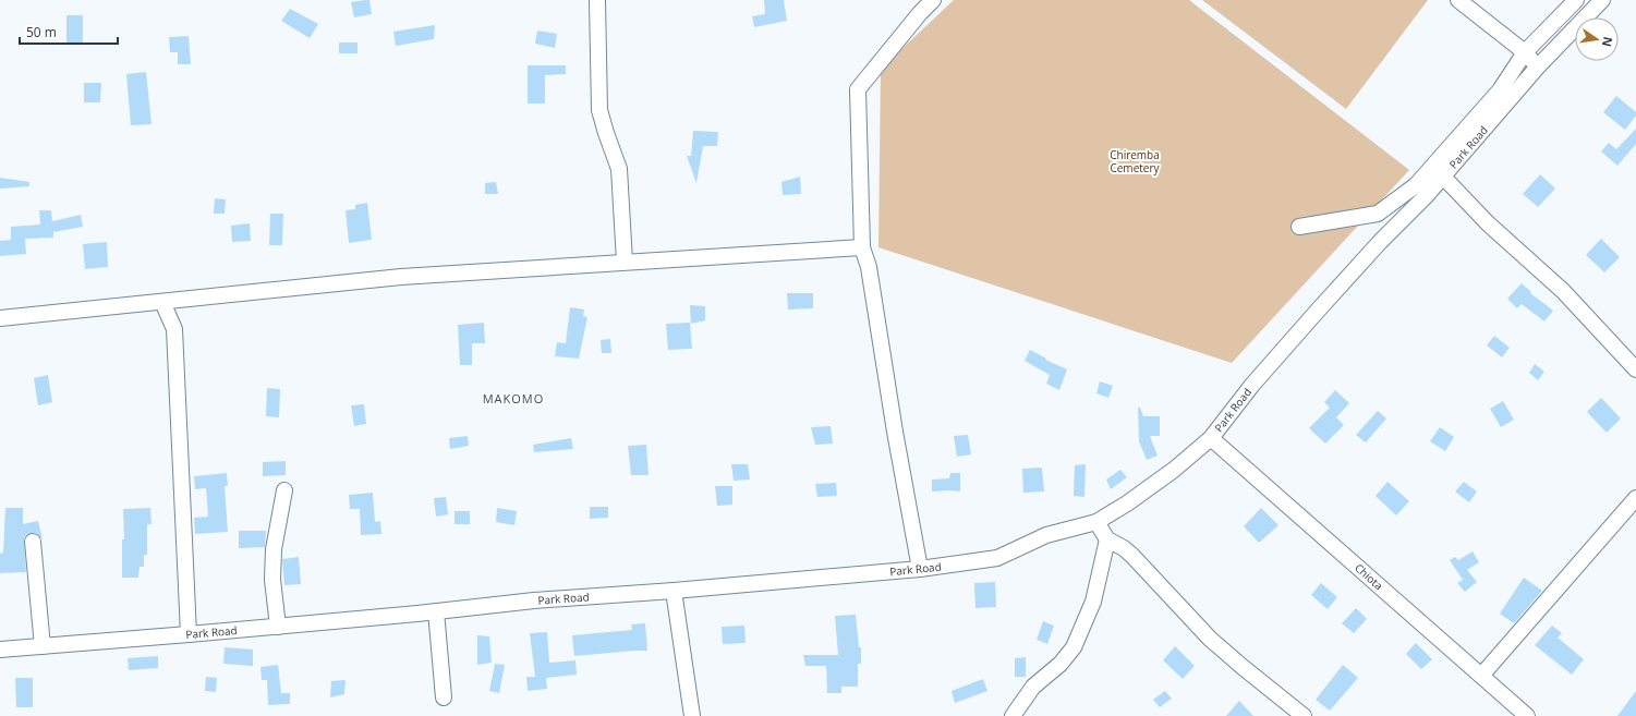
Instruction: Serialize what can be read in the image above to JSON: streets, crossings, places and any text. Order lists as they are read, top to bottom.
{
  "streets": {
    "street": ["Park Road", "Chiota"]
  },
  "crossings": [
    ["Park Road", "Chiota"]
  ],
  "districts": ["MAKOMO"],
  "parks": ["Chiremba Cemetery"],
  "scale_bar": "50 m",
  "north": "right"
}
